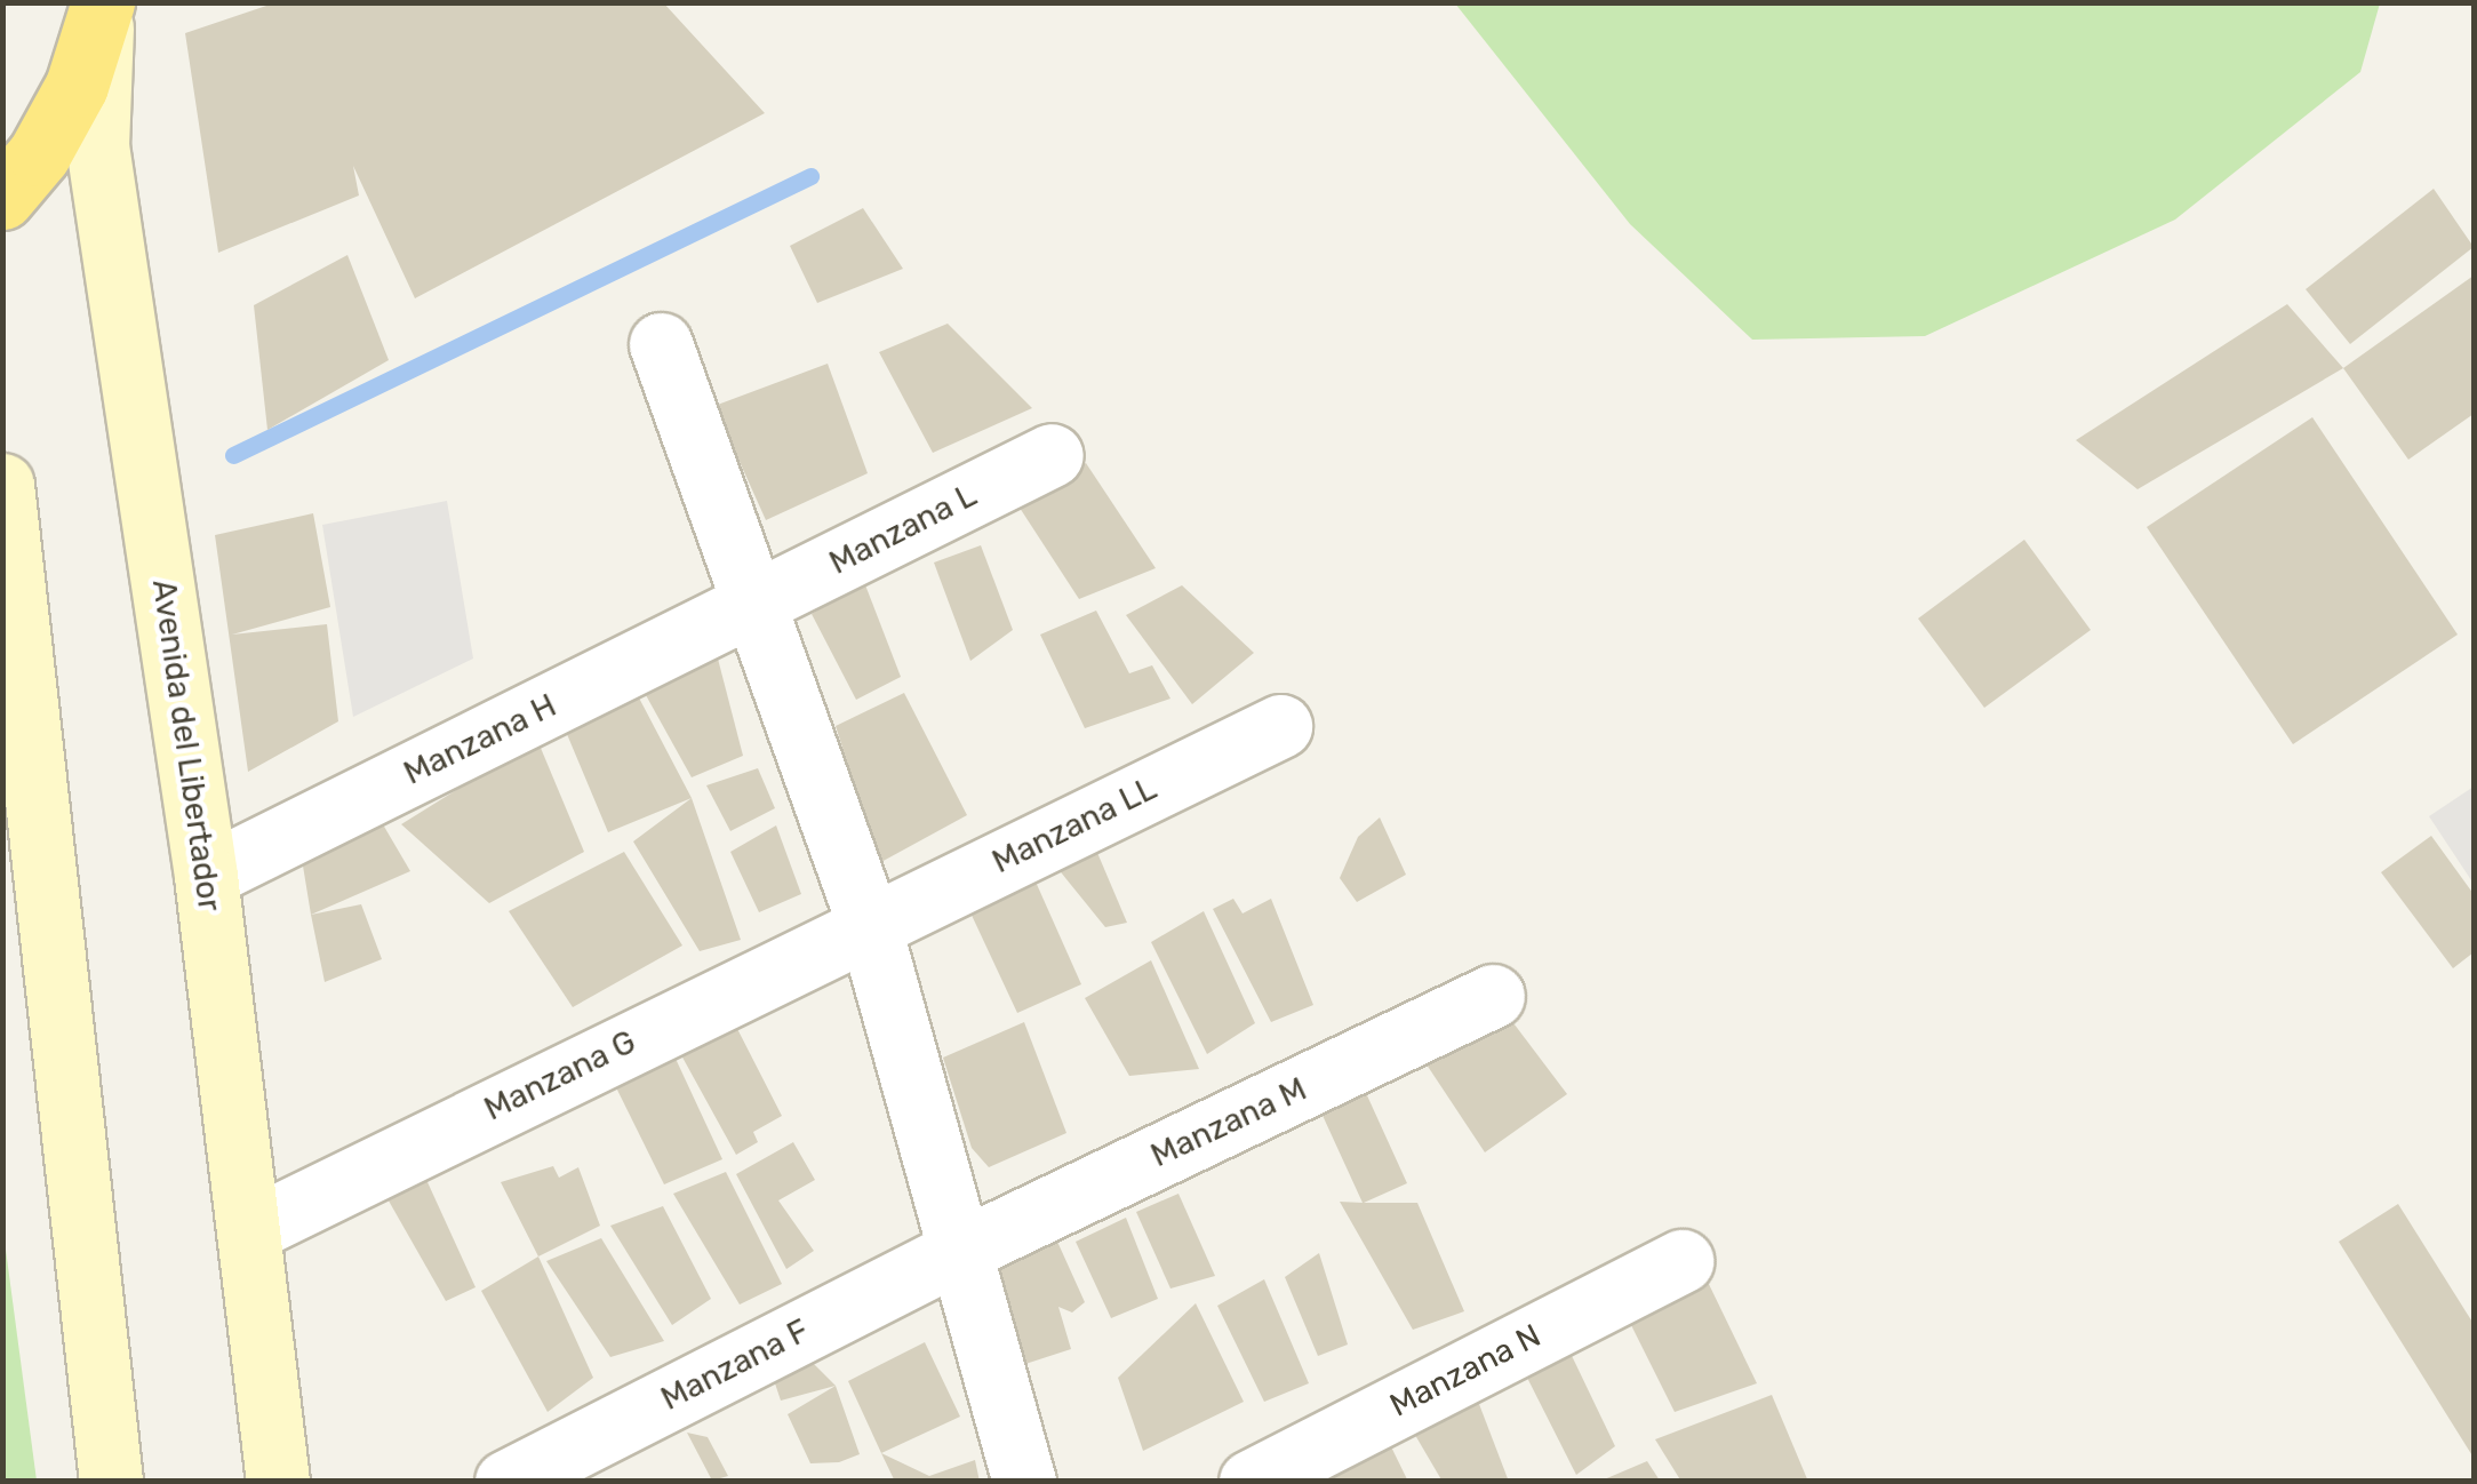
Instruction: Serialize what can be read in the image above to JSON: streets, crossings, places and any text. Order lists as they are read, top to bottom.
{
  "streets": {
    "main road": ["Avenida del Libertador"],
    "street": [
      "Manzana L",
      "Manzana H",
      "Manzana LL",
      "Manzana G",
      "Manzana M",
      "Manzana F",
      "Manzana N"
    ]
  },
  "crossings": [
    ["Manzana L", "Manzana H"],
    ["Manzana H", "Avenida del Libertador"],
    ["Avenida del Libertador", "Manzana G"],
    ["Manzana LL", "Manzana G"],
    ["Manzana M", "Manzana F"]
  ]
}
